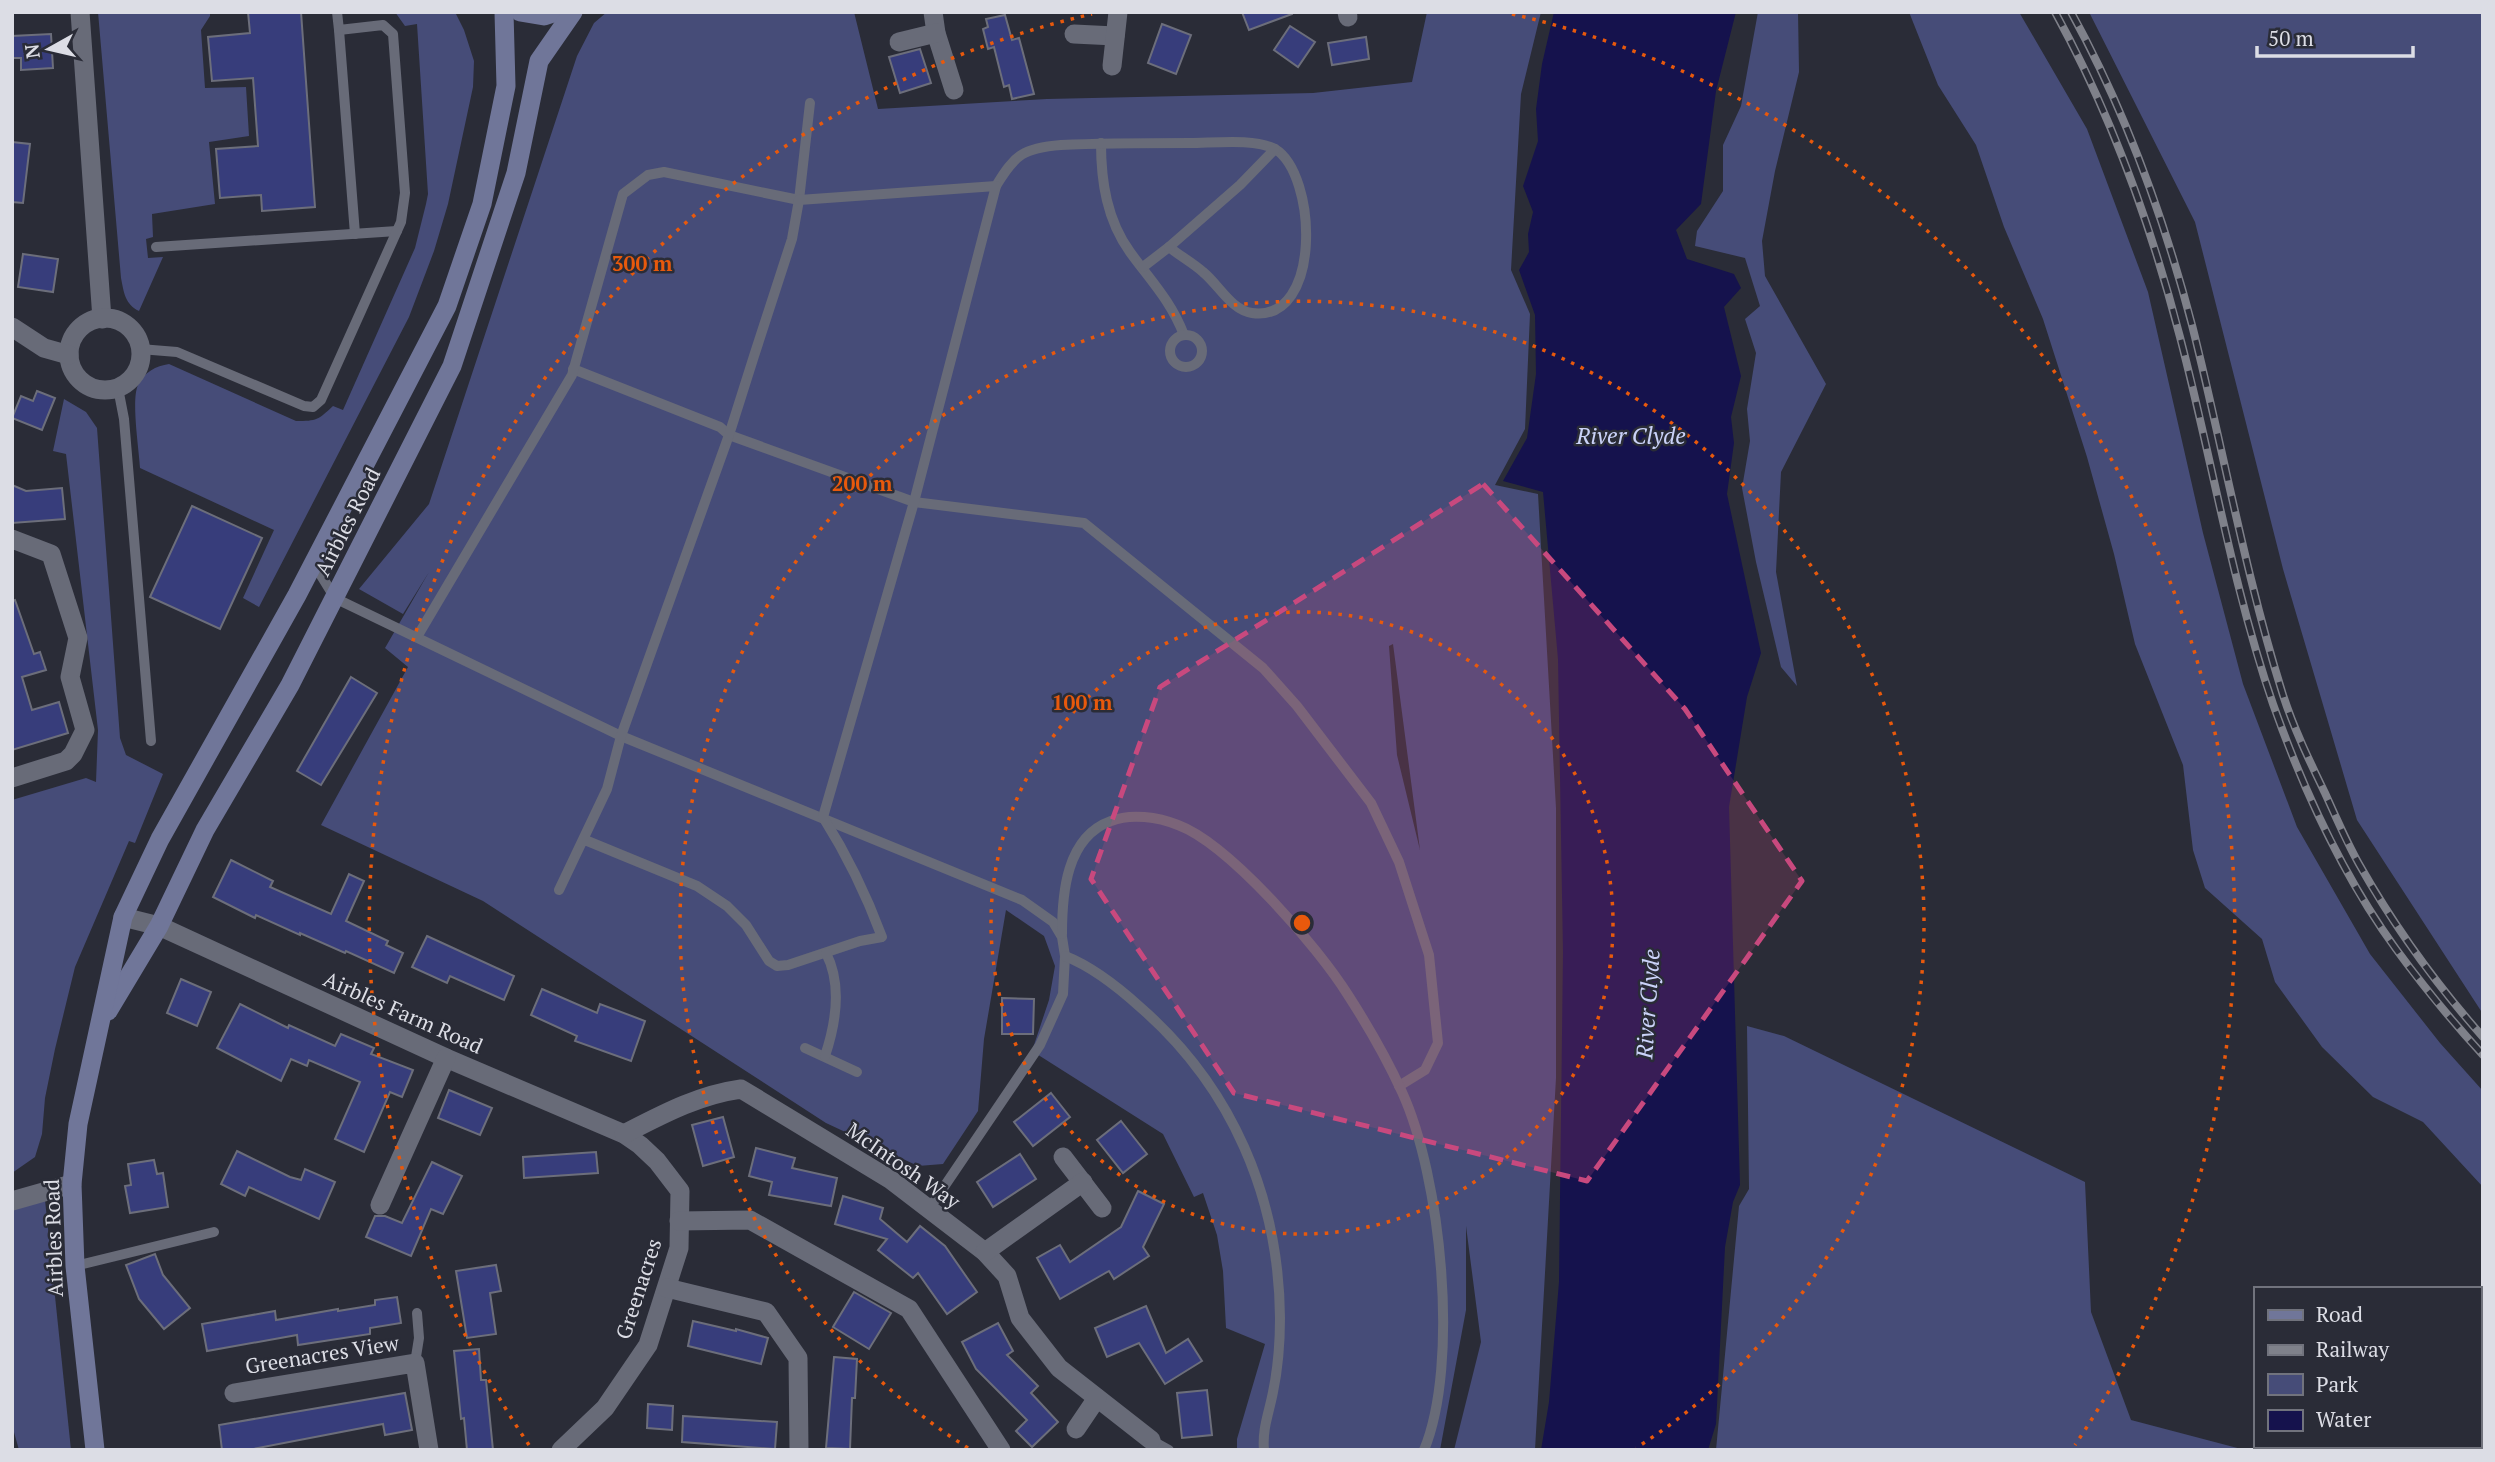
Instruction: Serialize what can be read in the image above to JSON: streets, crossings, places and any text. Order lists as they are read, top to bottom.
{
  "streets": {
    "main road": ["Airbles Road"],
    "street": [
      "Airbles Farm Road",
      "McIntosh Way",
      "Greenacres",
      "Greenacres View"
    ]
  },
  "crossings": [
    ["Airbles Road", "Airbles Farm Road"],
    ["Airbles Farm Road", "McIntosh Way"],
    ["Airbles Farm Road", "Greenacres"]
  ],
  "water": ["River Clyde"],
  "legend": [
    "Road",
    "Railway",
    "Park",
    "Water"
  ],
  "scale_bar": "50 m",
  "north": "left",
  "rings": ["300 m", "200 m", "100 m"]
}
